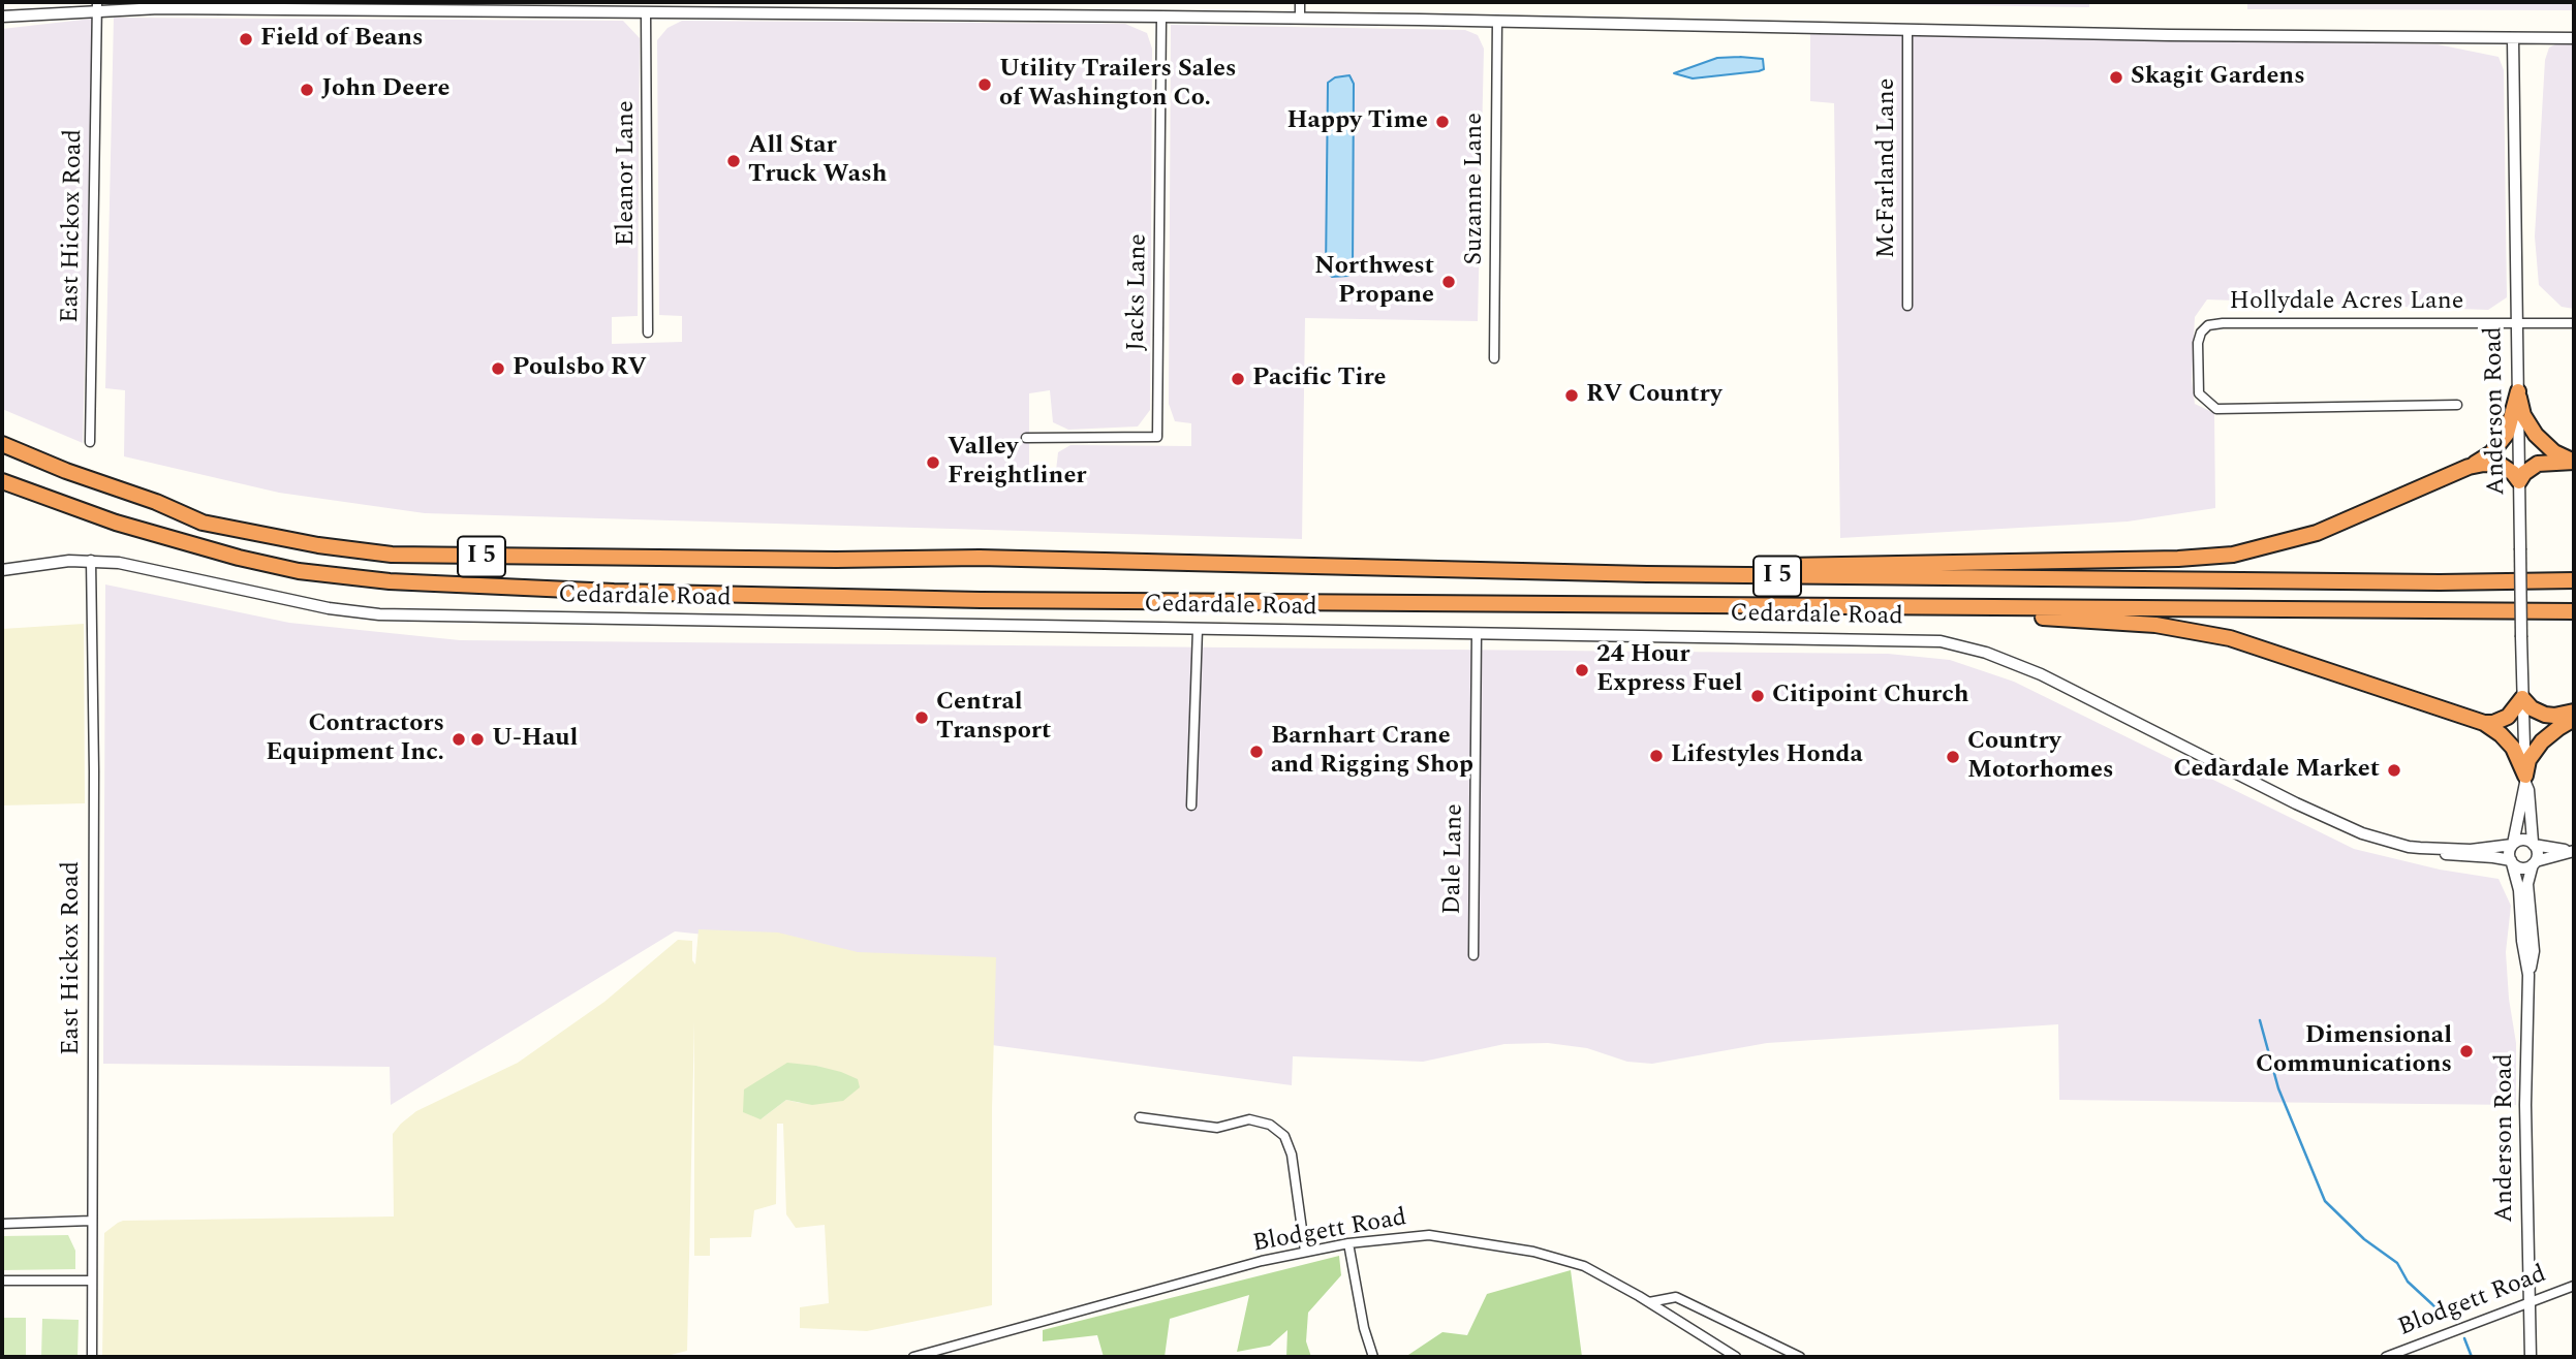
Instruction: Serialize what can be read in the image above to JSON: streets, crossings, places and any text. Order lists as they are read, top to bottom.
{
  "streets": {
    "highway": ["I 5"],
    "street": [
      "McFarland Lane",
      "Eleanor Lane",
      "Suzanne Lane",
      "East Hickox Road",
      "Jacks Lane",
      "Hollydale Acres Lane",
      "Anderson Road",
      "Cedardale Road",
      "Dale Lane",
      "Blodgett Road"
    ]
  },
  "crossings": [
    ["East Hickox Road", "Cedardale Road"],
    ["Hollydale Acres Lane", "Anderson Road"],
    ["Anderson Road", "Cedardale Road"],
    ["Anderson Road", "Blodgett Road"],
    ["Cedardale Road", "Dale Lane"]
  ],
  "places": [
    "Field of Beans",
    "Skagit Gardens",
    "Utility Trailers Sales of Washington Co.",
    "John Deere",
    "Happy Time",
    "All Star Truck Wash",
    "Northwest Propane",
    "Poulsbo RV",
    "Pacific Tire",
    "RV Country",
    "Valley Freightliner",
    "24 Hour Express Fuel",
    "Citipoint Church",
    "Central Transport",
    "Contractors Equipment Inc.",
    "U-Haul",
    "Barnhart Crane and Rigging Shop",
    "Lifestyles Honda",
    "Country Motorhomes",
    "Cedardale Market",
    "Dimensional Communications"
  ]
}
